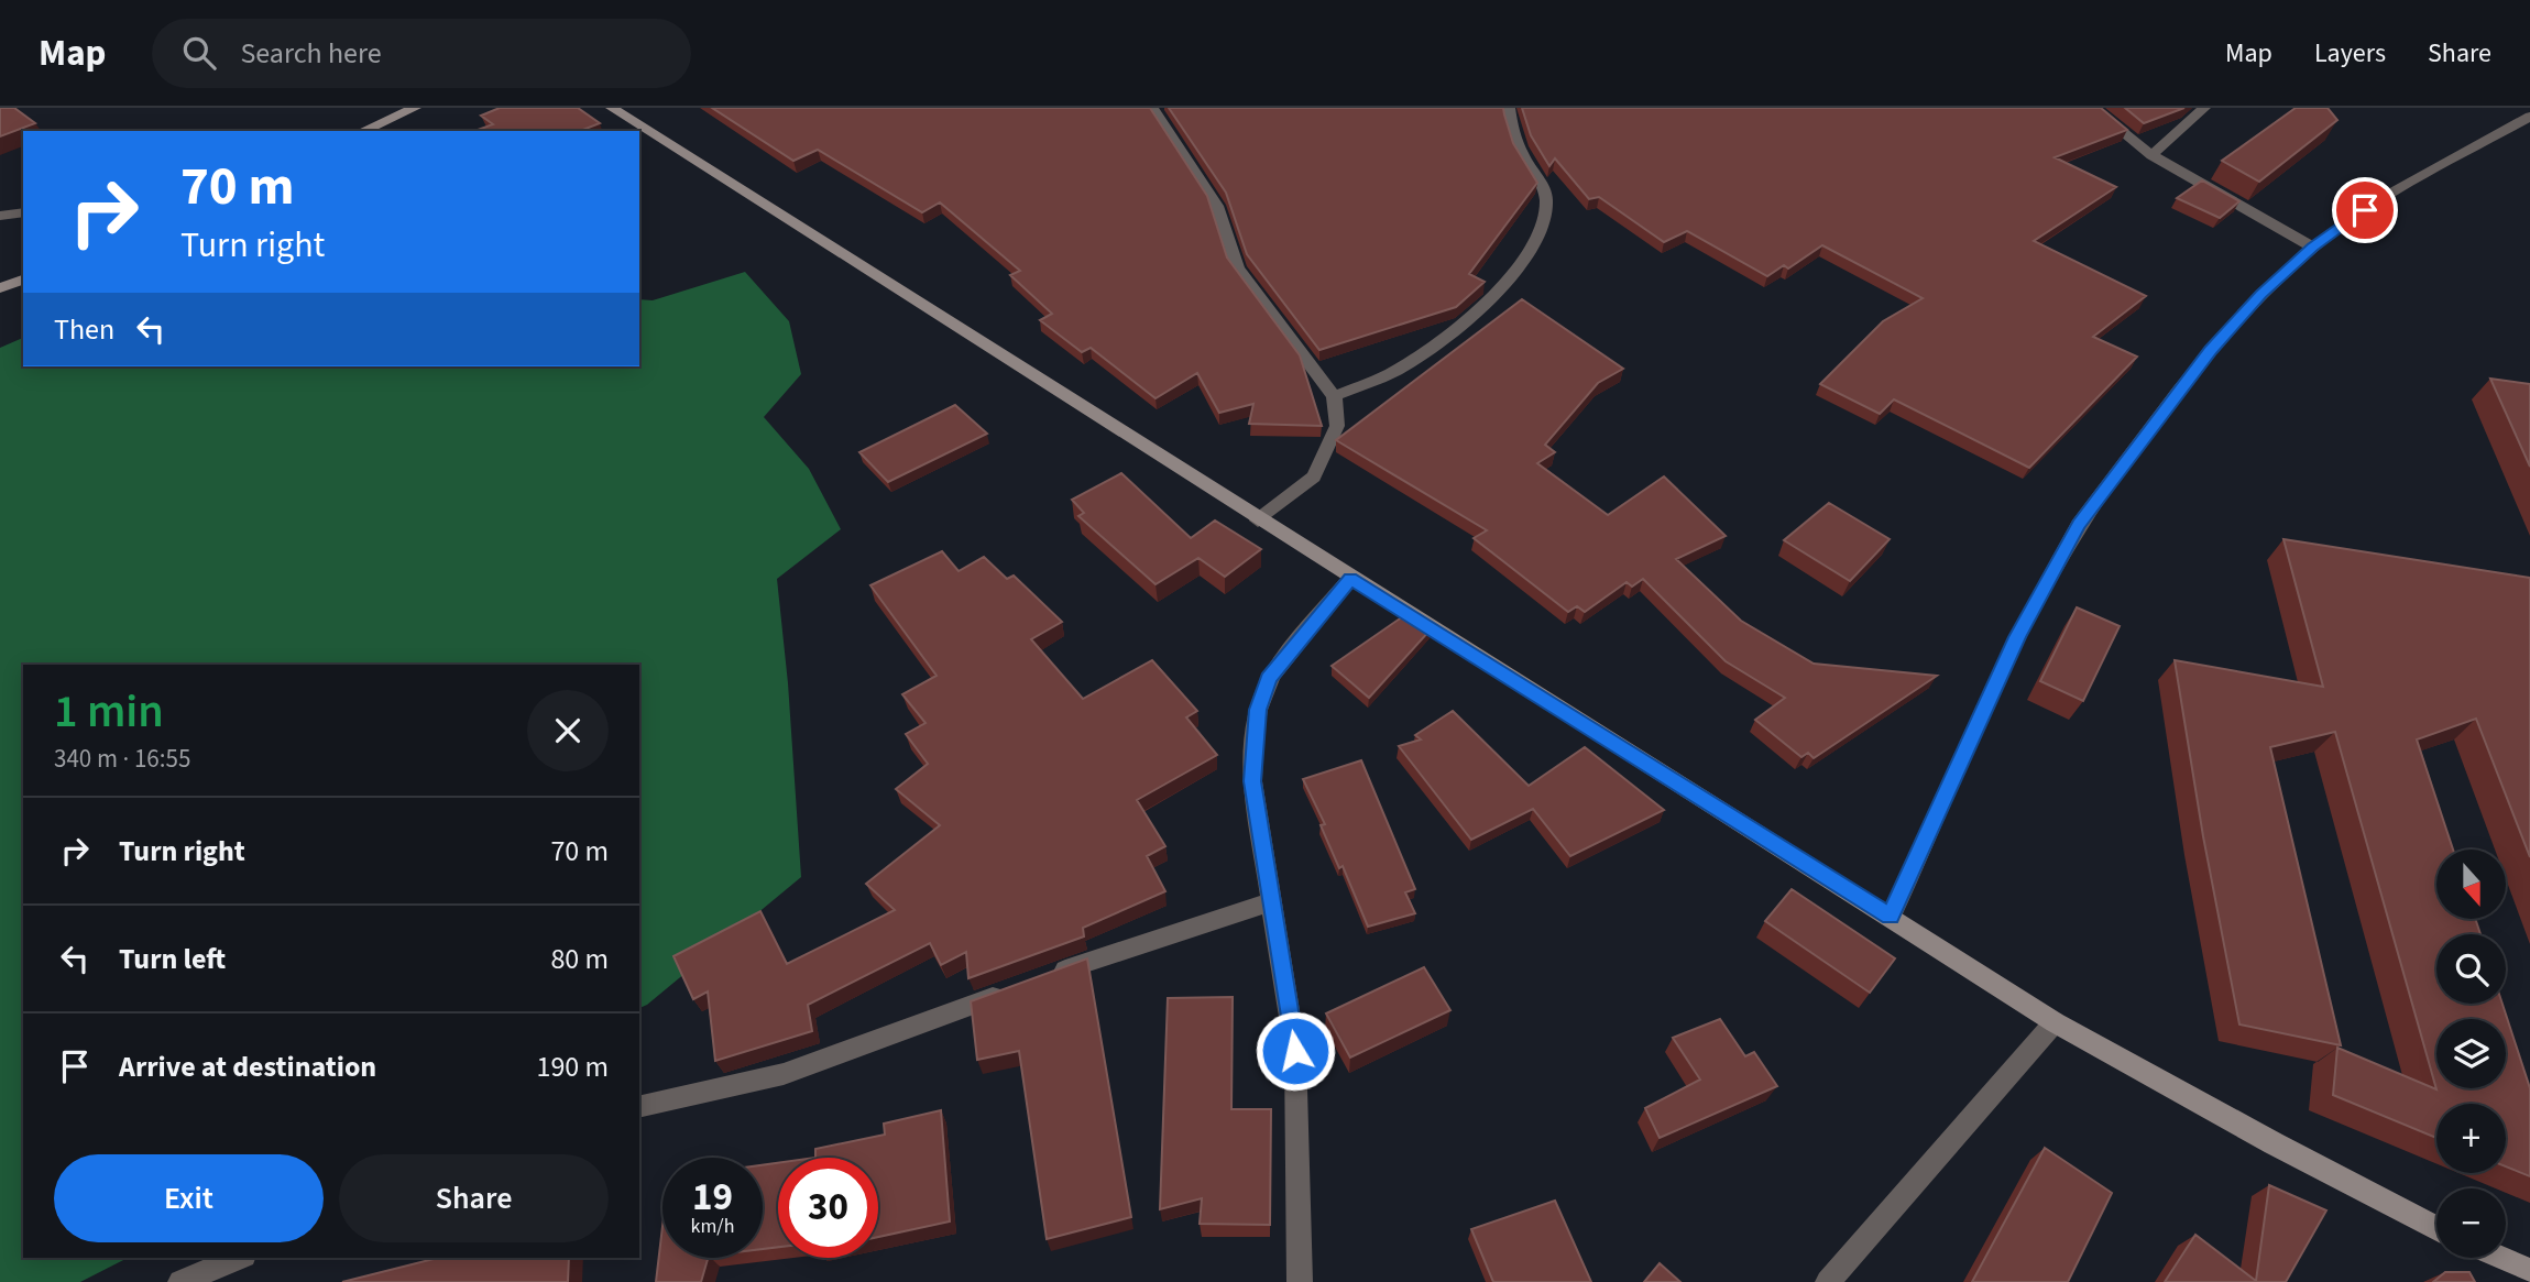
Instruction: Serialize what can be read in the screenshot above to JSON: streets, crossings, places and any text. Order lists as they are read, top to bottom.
{
  "north": "bottom",
  "page": {
    "header": "Map",
    "search": "Search here",
    "nav": ["Map", "Layers", "Share"],
    "turn": ["70 m", "Turn right"],
    "then": "Then",
    "heading": ["1 min", "340 m · 16:55"],
    "list": [
      {
        "name": "Turn right",
        "value": "70 m"
      },
      {
        "name": "Turn left",
        "value": "80 m"
      },
      {
        "name": "Arrive at destination",
        "value": "190 m"
      }
    ],
    "map_buttons": ["+", "−"],
    "buttons": ["Exit", "Share"],
    "speed": "19 km/h",
    "limit": "30"
  }
}
